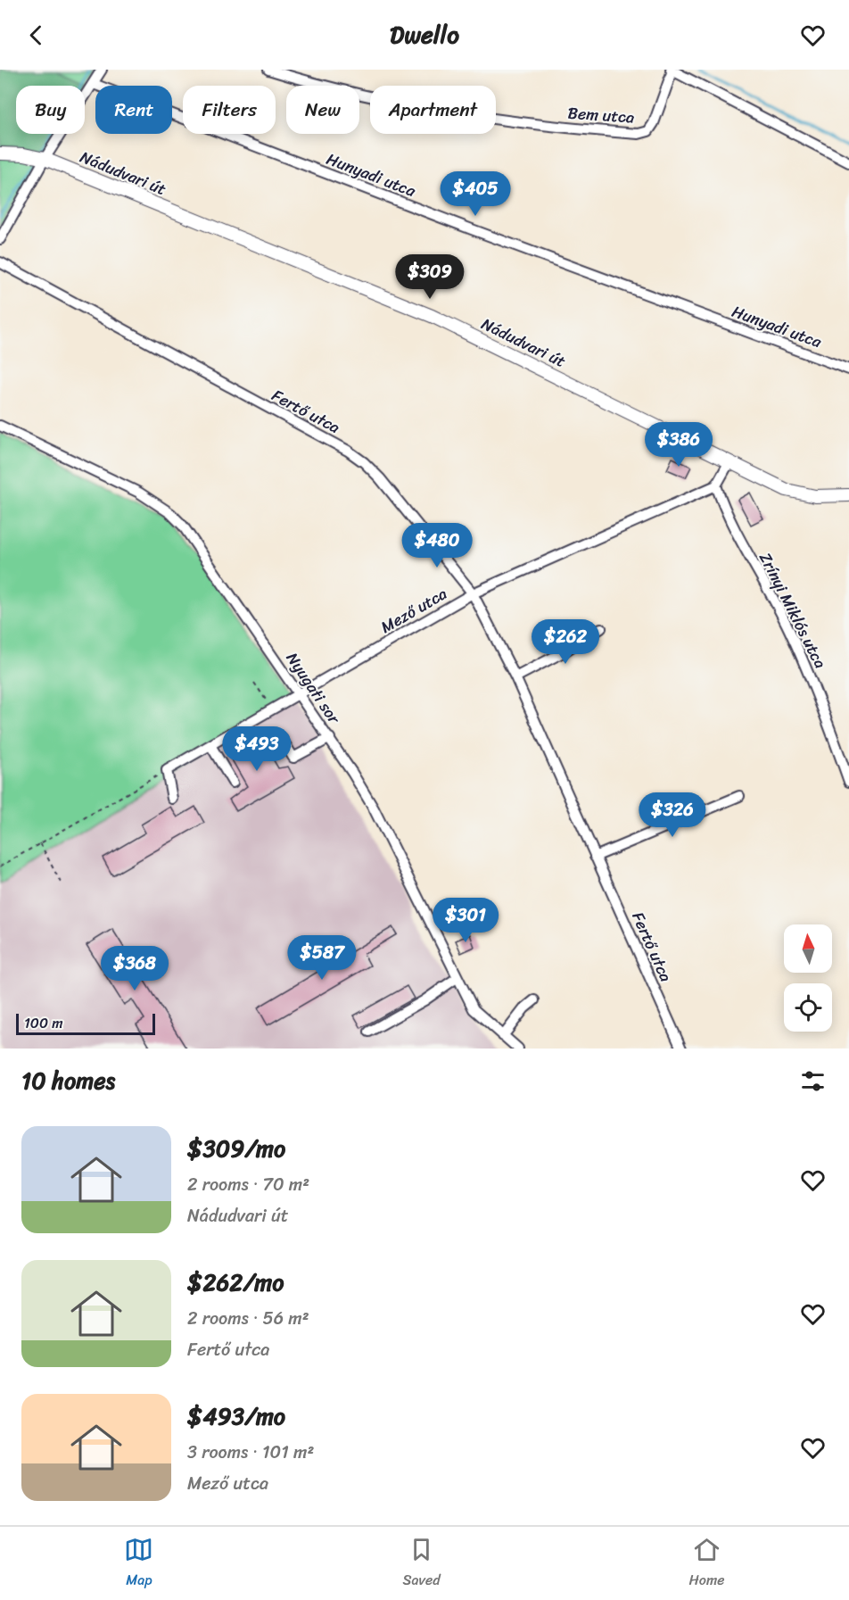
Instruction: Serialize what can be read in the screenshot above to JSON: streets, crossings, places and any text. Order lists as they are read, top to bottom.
{
  "streets": {
    "main road": ["Nádudvari út"],
    "street": [
      "Bem utca",
      "Hunyadi utca",
      "Fertő utca",
      "Mező utca",
      "Zrínyi Miklós utca",
      "Nyugati sor"
    ]
  },
  "crossings": [
    ["Fertő utca", "Mező utca"],
    ["Mező utca", "Zrínyi Miklós utca"],
    ["Mező utca", "Nyugati sor"]
  ],
  "scale_bar": "100 m",
  "north": "top",
  "page": {
    "header": "Dwello",
    "chip": [
      "Buy",
      "Rent",
      "Filters",
      "New",
      "Apartment"
    ],
    "price": [
      "$405",
      "$309",
      "$386",
      "$480",
      "$262",
      "$493",
      "$326",
      "$301",
      "$587",
      "$368"
    ],
    "scale": "100 m",
    "heading": "10 homes",
    "list": [
      {
        "name": "$309/mo",
        "note": "2 rooms · 70 m² · Nádudvari út"
      },
      {
        "name": "$262/mo",
        "note": "2 rooms · 56 m² · Fertő utca"
      },
      {
        "name": "$493/mo",
        "note": "3 rooms · 101 m² · Mező utca"
      }
    ],
    "tabs": ["Map", "Saved", "Home"]
  }
}
